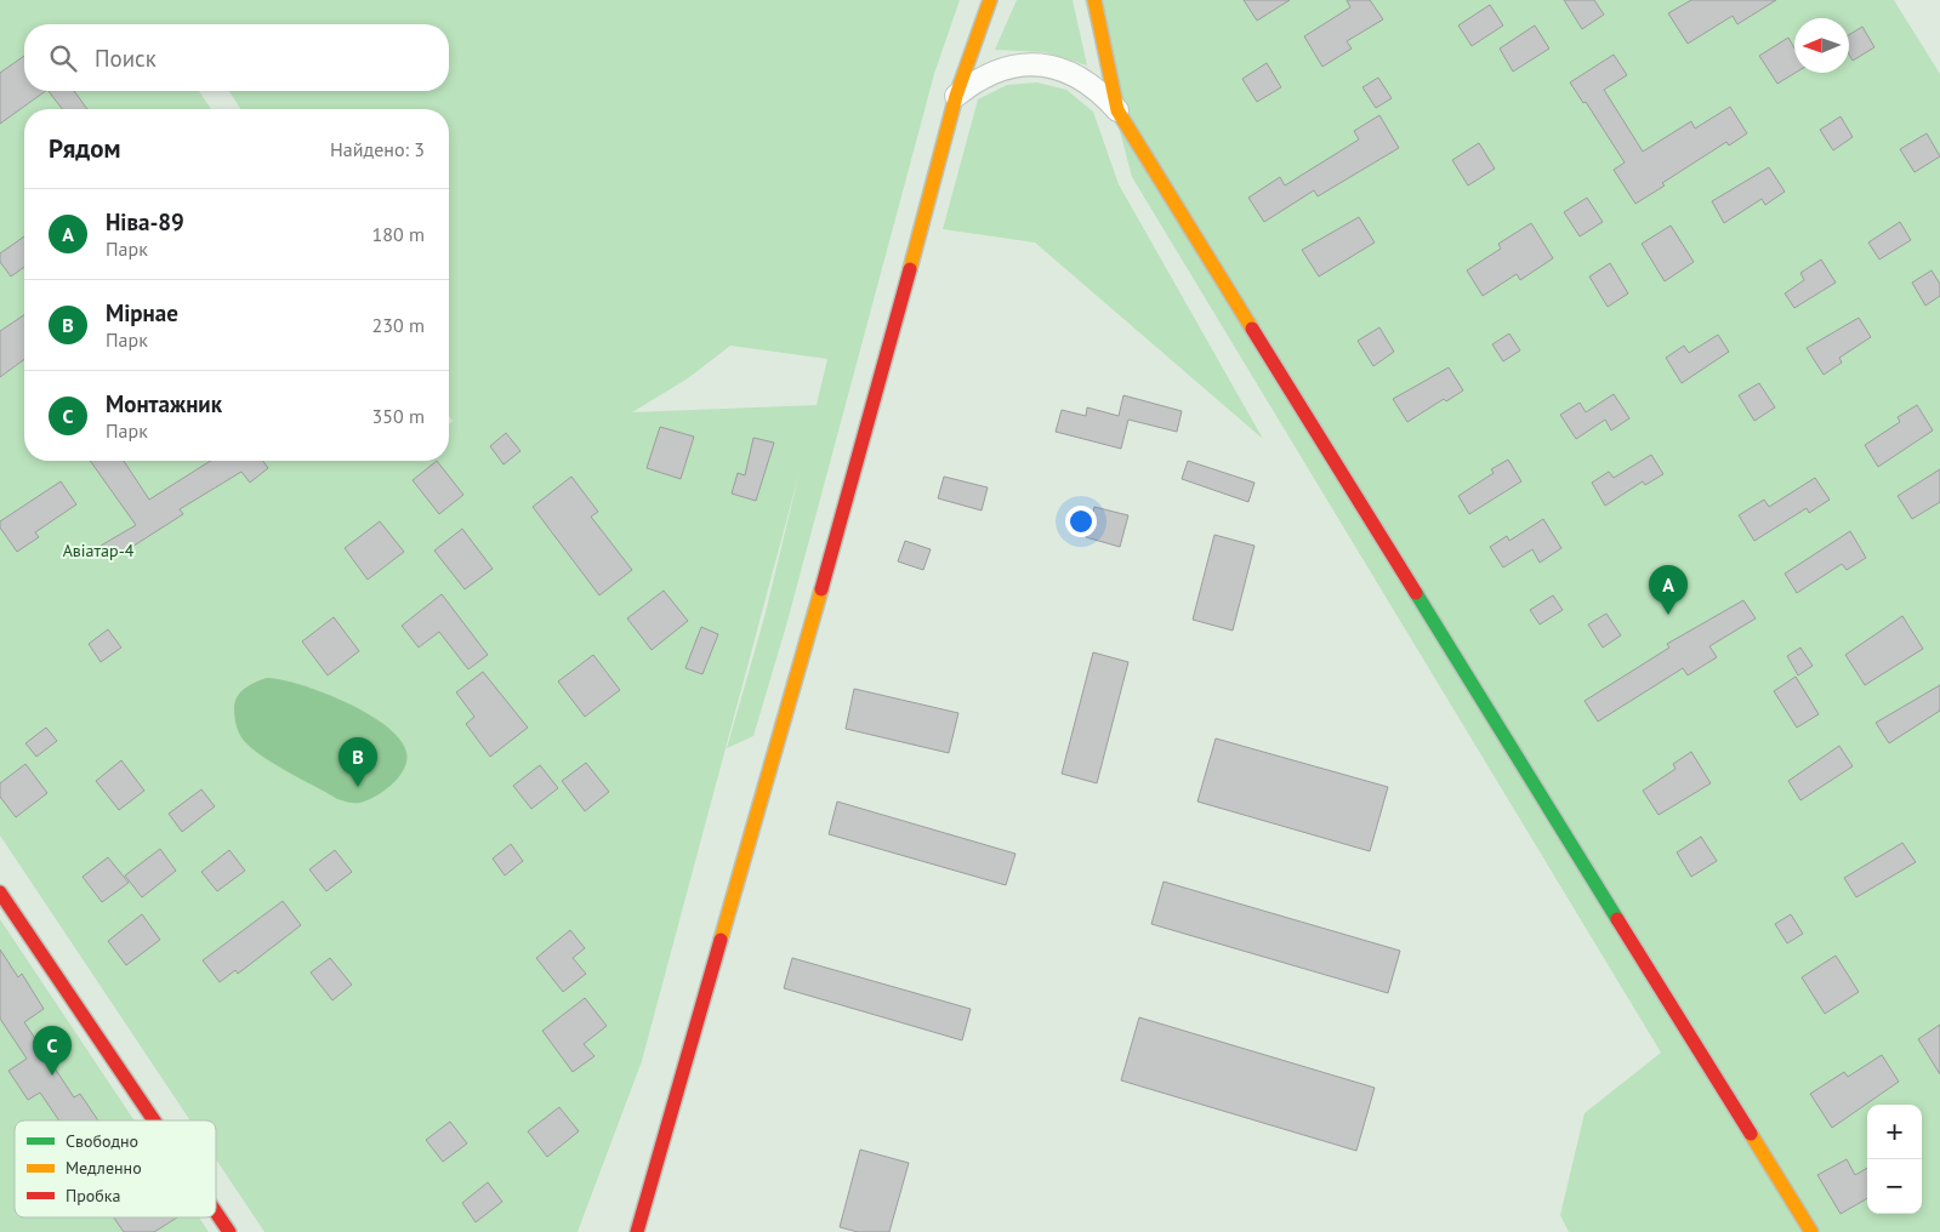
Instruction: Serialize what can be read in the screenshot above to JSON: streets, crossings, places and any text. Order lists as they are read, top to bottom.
{
  "parks": ["Авіатар-4"],
  "legend": ["Свободно", "Медленно", "Пробка"],
  "north": "left",
  "page": {
    "search": "Поиск",
    "heading": ["Рядом", "Найдено: 3"],
    "list": [
      {
        "mark": "A",
        "name": "Ніва-89",
        "note": "Парк",
        "value": "180 m"
      },
      {
        "mark": "B",
        "name": "Мірнае",
        "note": "Парк",
        "value": "230 m"
      },
      {
        "mark": "C",
        "name": "Монтажник",
        "note": "Парк",
        "value": "350 m"
      }
    ],
    "pins": ["A", "B", "C"],
    "map_buttons": ["+", "−"]
  }
}
